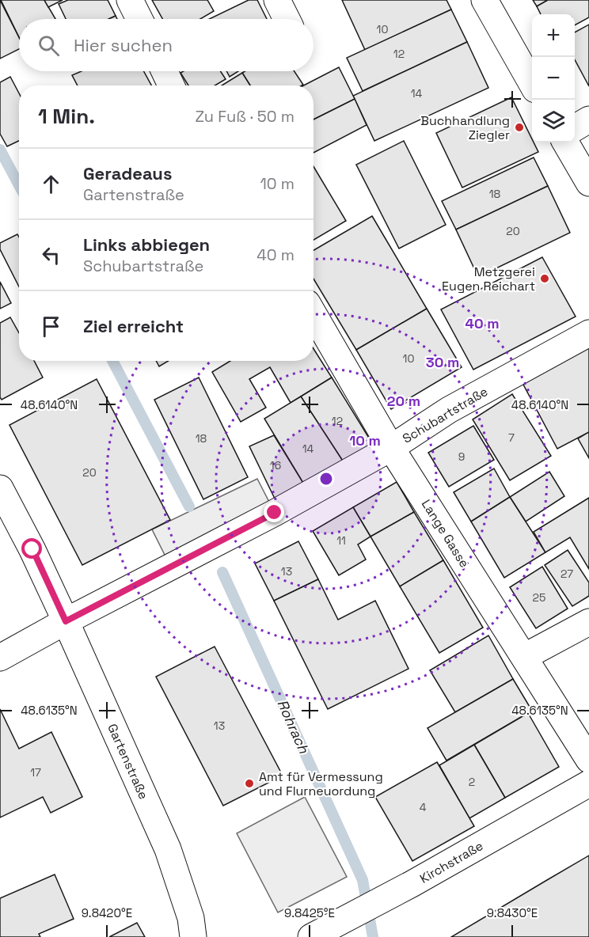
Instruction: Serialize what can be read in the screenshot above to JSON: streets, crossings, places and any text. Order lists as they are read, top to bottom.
{
  "streets": {
    "street": [
      "Schubartstraße",
      "Lange Gasse",
      "Gartenstraße",
      "Kirchstraße"
    ]
  },
  "crossings": [
    ["Schubartstraße", "Lange Gasse"],
    ["Schubartstraße", "Gartenstraße"]
  ],
  "water": ["Rohrach"],
  "places": ["Buchhandlung Ziegler", "Metzgerei Eugen Reichart", "Amt für Vermessung und Flurneuordung"],
  "house_numbers": [
    "10",
    "12",
    "14",
    "18",
    "20",
    "10",
    "12",
    "7",
    "18",
    "14",
    "9",
    "16",
    "20",
    "11",
    "13",
    "27",
    "25",
    "13",
    "17",
    "2",
    "4"
  ],
  "page": {
    "map_buttons": ["+", "−"],
    "search": "Hier suchen",
    "heading": ["1 Min.", "Zu Fuß · 50 m"],
    "list": [
      ["Geradeaus", "Gartenstraße", "10 m"],
      ["Links abbiegen", "Schubartstraße", "40 m"],
      "Ziel erreicht"
    ]
  },
  "coordinates": [
    "48.6140°N",
    "48.6135°N",
    "9.8420°E",
    "9.8425°E",
    "9.8430°E"
  ],
  "rings": [
    "40 m",
    "30 m",
    "20 m",
    "10 m"
  ]
}
